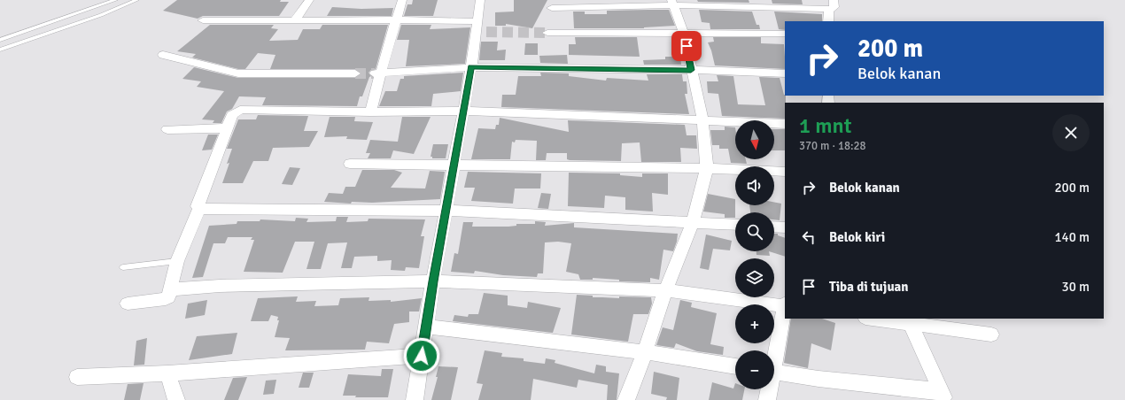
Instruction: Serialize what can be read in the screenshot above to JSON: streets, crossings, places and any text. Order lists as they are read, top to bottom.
{
  "north": "bottom",
  "page": {
    "turn": ["200 m", "Belok kanan"],
    "heading": ["1 mnt", "370 m · 18:28"],
    "map_buttons": ["+", "−"],
    "list": [
      {
        "name": "Belok kanan",
        "value": "200 m"
      },
      {
        "name": "Belok kiri",
        "value": "140 m"
      },
      {
        "name": "Tiba di tujuan",
        "value": "30 m"
      }
    ]
  }
}
